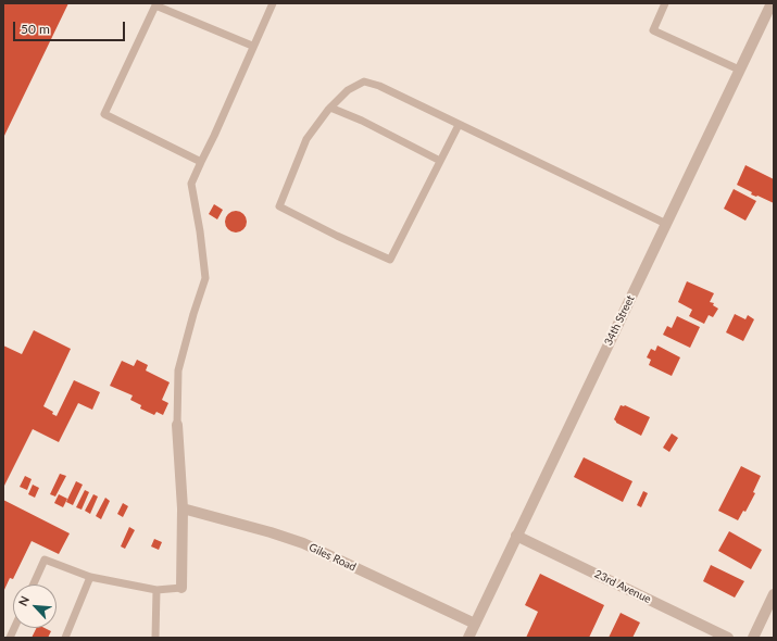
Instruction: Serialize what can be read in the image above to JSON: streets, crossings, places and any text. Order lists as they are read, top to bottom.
{
  "streets": {
    "street": ["34th Street", "Giles Road", "23rd Avenue"]
  },
  "crossings": [
    ["34th Street", "Giles Road"],
    ["34th Street", "23rd Avenue"]
  ],
  "scale_bar": "50 m",
  "north": "top left"
}
